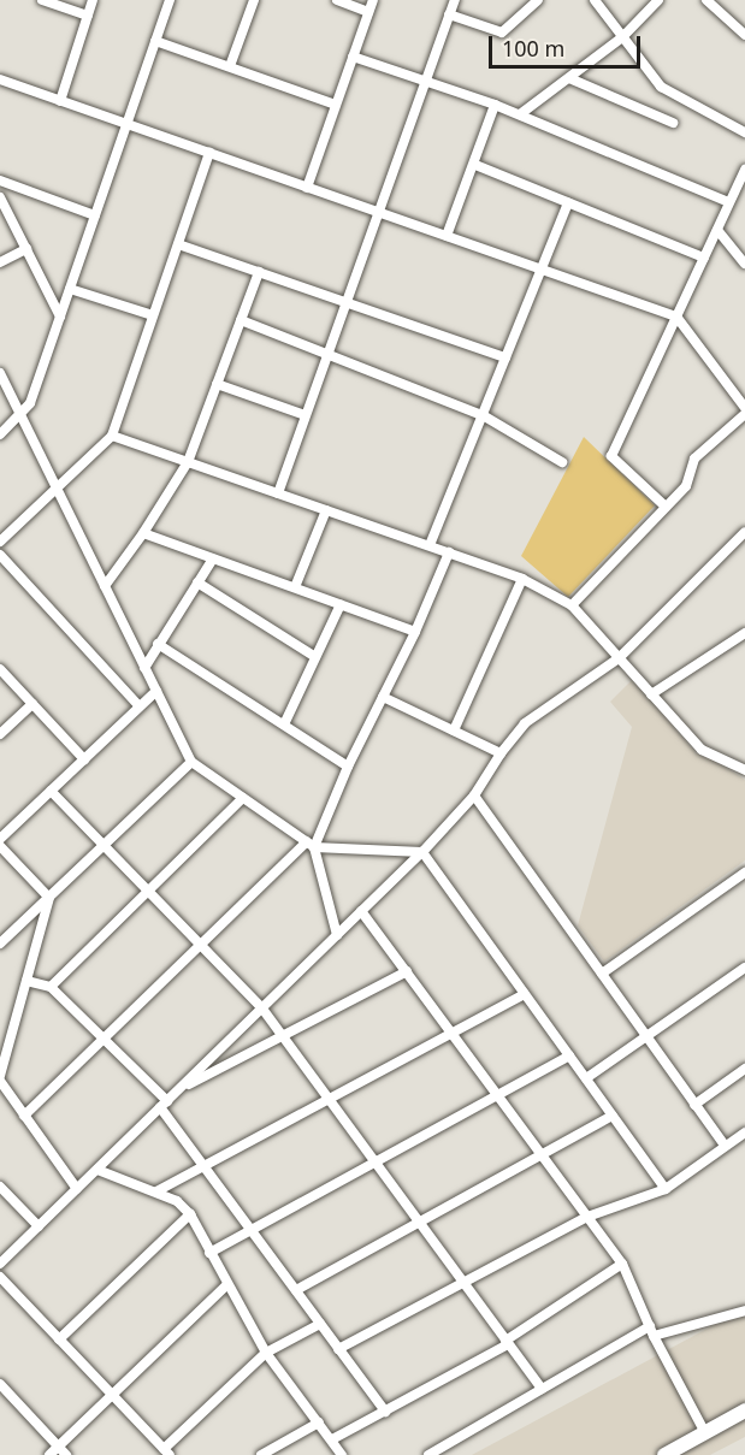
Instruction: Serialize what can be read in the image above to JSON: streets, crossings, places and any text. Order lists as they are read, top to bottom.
{
  "scale_bar": "100 m"
}
